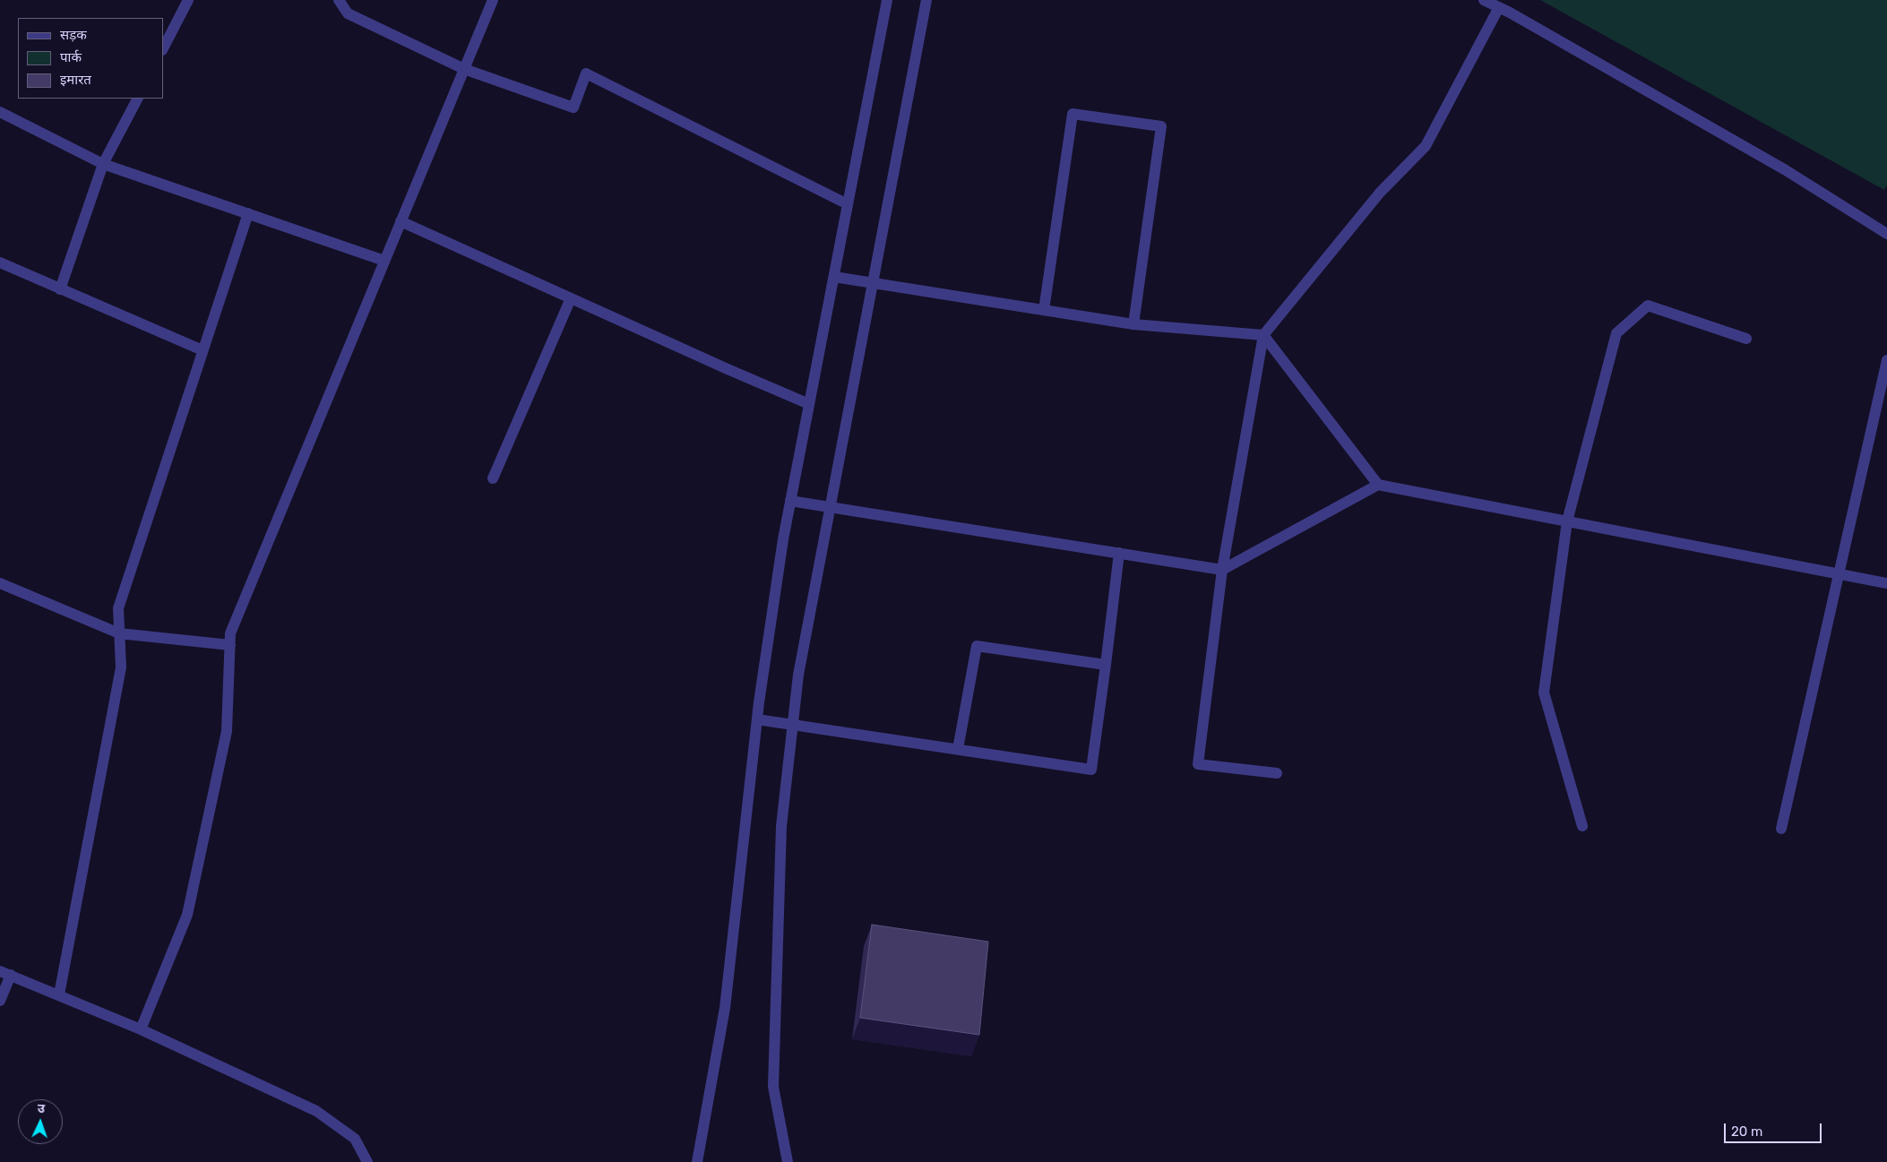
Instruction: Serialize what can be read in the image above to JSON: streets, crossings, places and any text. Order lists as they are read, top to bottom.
{
  "legend": ["सड़क", "पार्क", "इमारत"],
  "scale_bar": "20 m",
  "north": "top"
}
